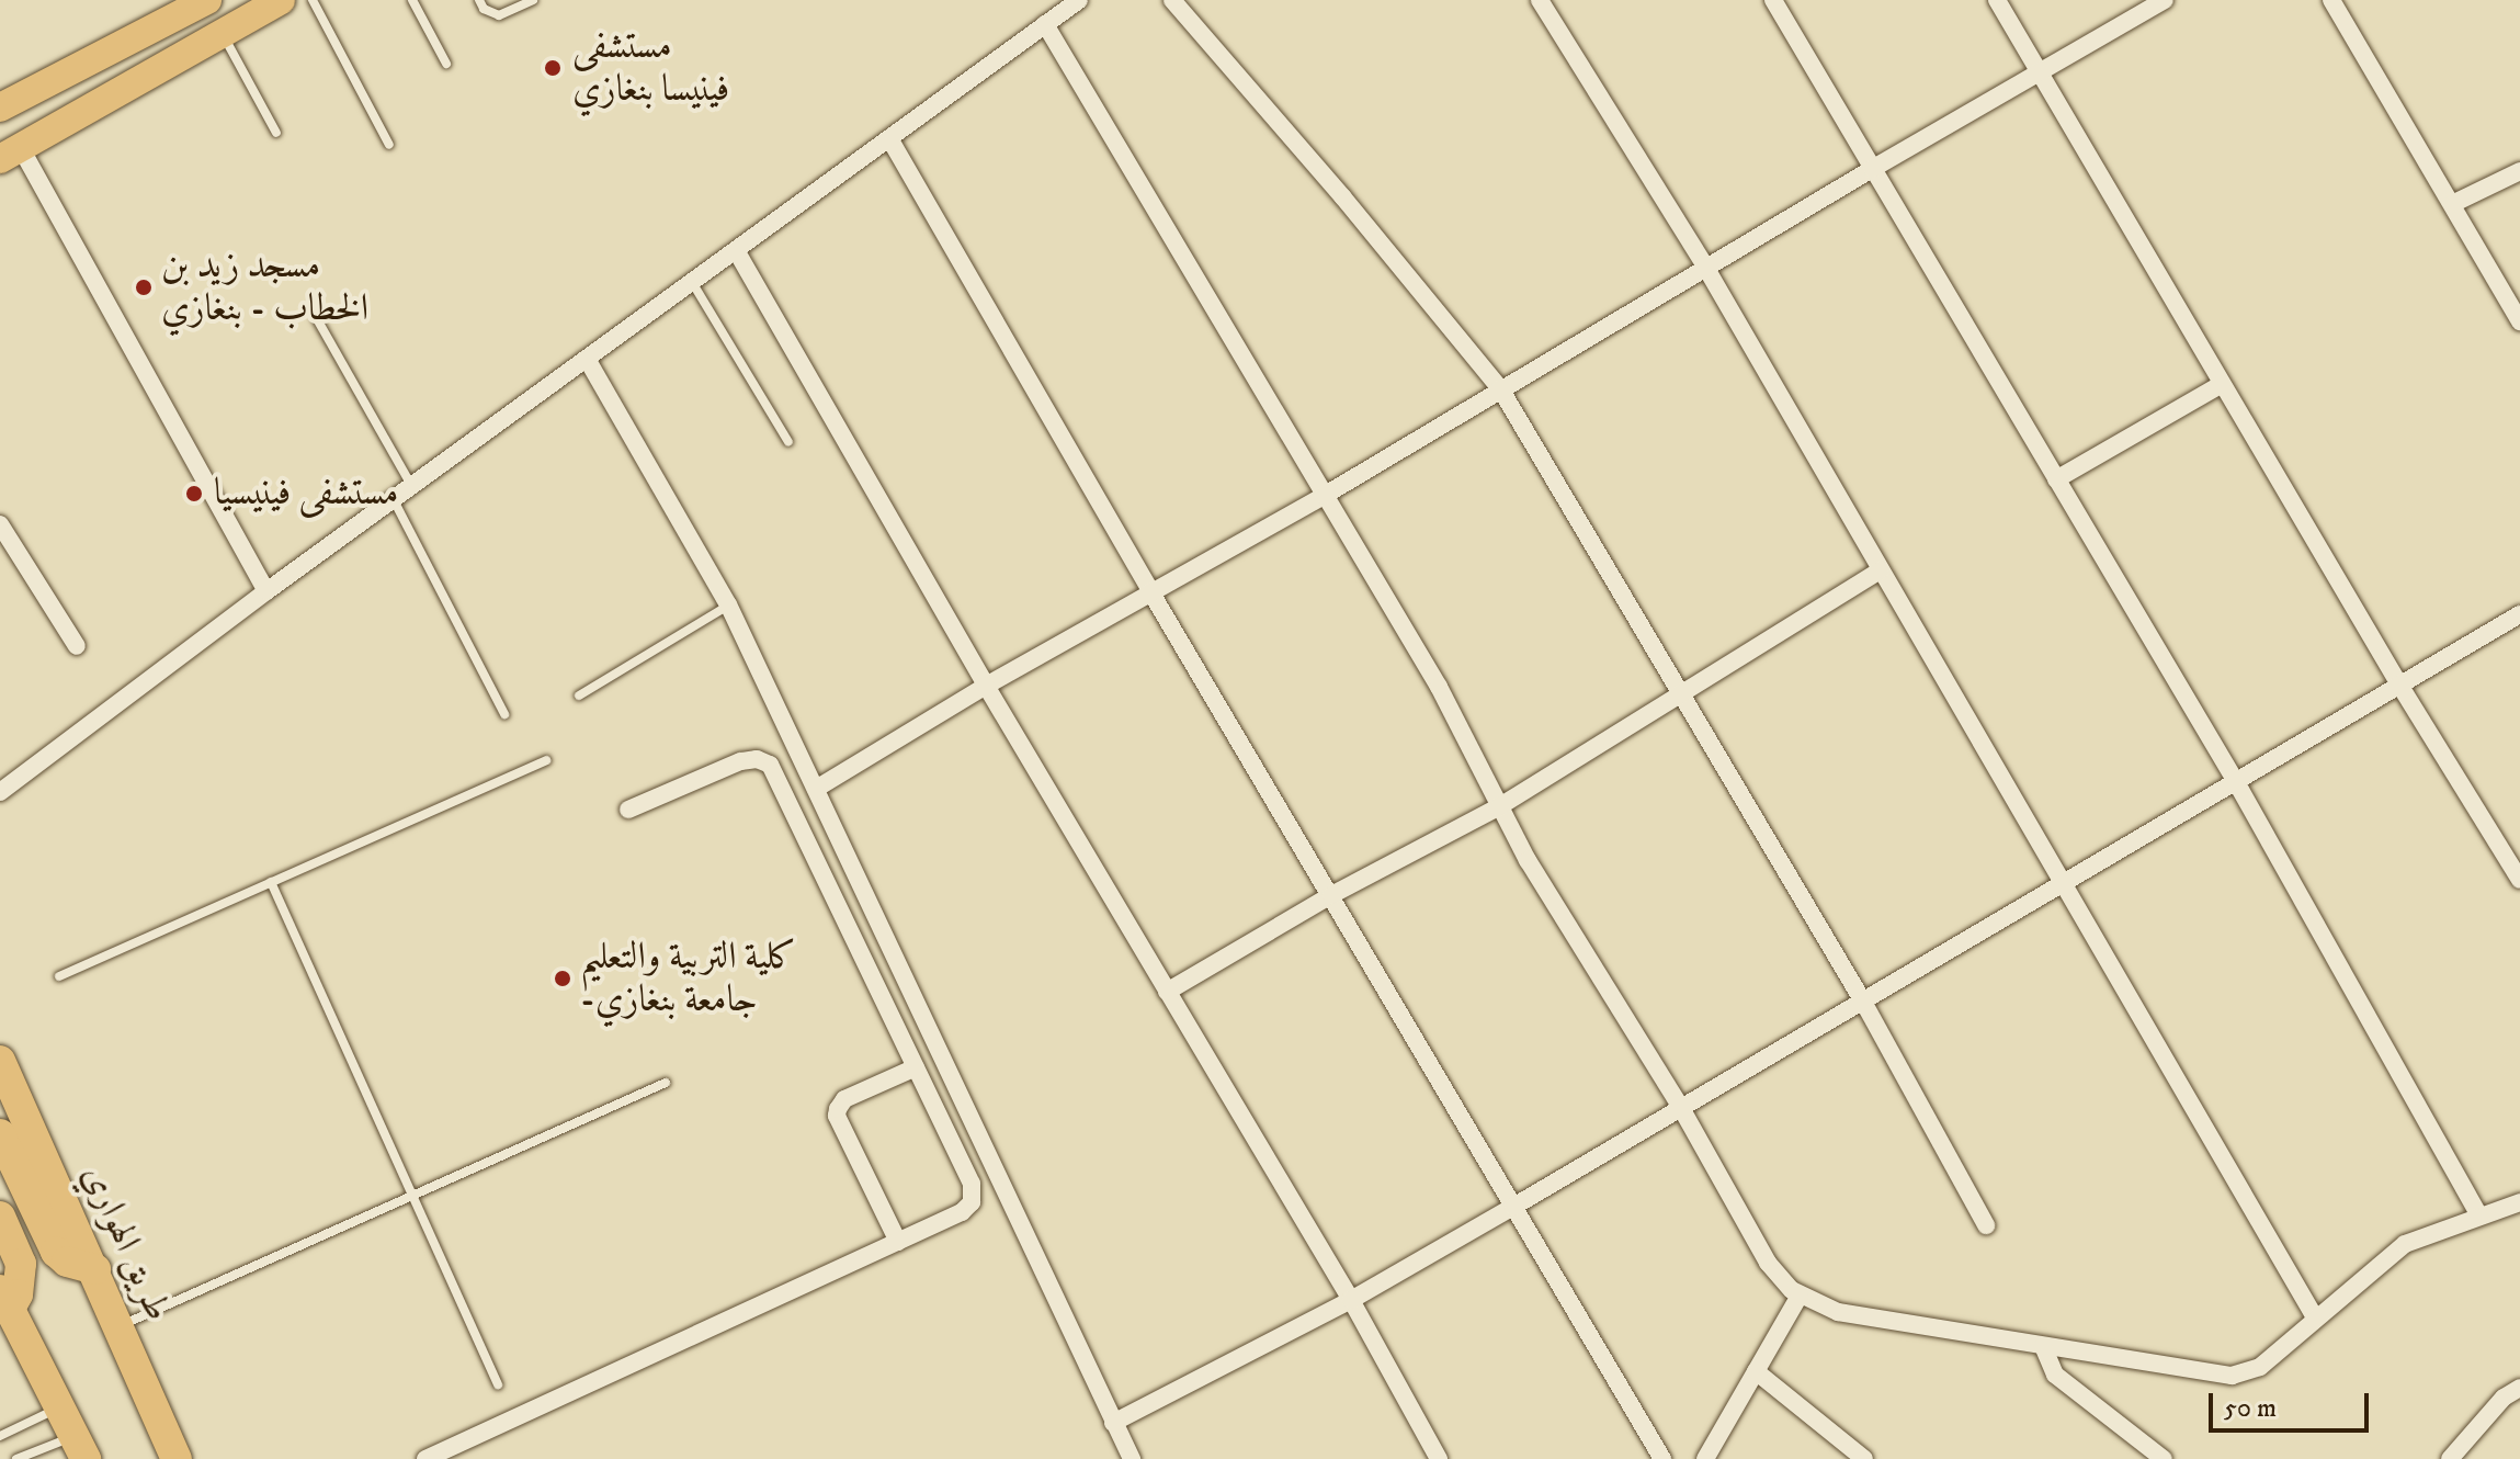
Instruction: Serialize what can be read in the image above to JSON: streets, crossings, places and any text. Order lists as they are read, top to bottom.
{
  "streets": {
    "highway": ["طريق الهواري"]
  },
  "places": [
    "مستشفى فينيسا بنغازي",
    "مسجد زيد بن الخطاب - بنغازي",
    "مستشفى فينيسيا",
    "كلية التربية والتعليم -جامعة بنغازي"
  ],
  "scale_bar": "50 m"
}
